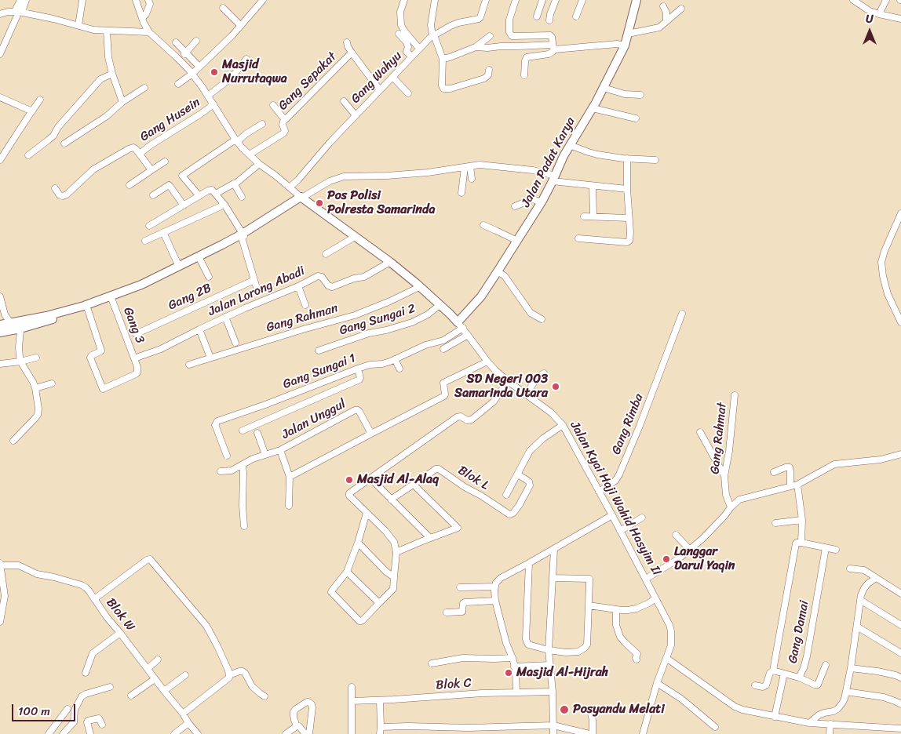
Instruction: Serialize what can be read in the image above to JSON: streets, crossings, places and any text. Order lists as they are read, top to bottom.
{
  "streets": {
    "main road": ["Jalan Padat Karya", "Jalan Kyai Haji Wahid Hasyim II"],
    "street": [
      "Gang Wahyu",
      "Gang Sepakat",
      "Gang Husein",
      "Jalan Lorong Abadi",
      "Gang 2B",
      "Gang Rahman",
      "Gang Sungai 2",
      "Gang 3",
      "Gang Sungai 1",
      "Jalan Unggul",
      "Gang Rimba",
      "Gang Rahmat",
      "Blok L",
      "Blok W",
      "Gang Damai",
      "Blok C"
    ]
  },
  "crossings": [
    ["Gang Wahyu", "Gang Sepakat"],
    ["Jalan Padat Karya", "Gang Sungai 1"],
    ["Jalan Padat Karya", "Jalan Kyai Haji Wahid Hasyim II"],
    ["Jalan Lorong Abadi", "Gang Rahman"],
    ["Jalan Lorong Abadi", "Jalan Kyai Haji Wahid Hasyim II"],
    ["Gang Rahman", "Jalan Kyai Haji Wahid Hasyim II"],
    ["Gang Sungai 2", "Jalan Kyai Haji Wahid Hasyim II"],
    ["Gang Sungai 1", "Jalan Kyai Haji Wahid Hasyim II"],
    ["Gang Rimba", "Jalan Kyai Haji Wahid Hasyim II"]
  ],
  "places": [
    "Masjid Nurrutaqwa",
    "Pos Polisi Polresta Samarinda",
    "SD Negeri 003 Samarinda Utara",
    "Masjid Al-Alaq",
    "Langgar Darul Yaqin",
    "Masjid Al-Hijrah",
    "Posyandu Melati"
  ],
  "scale_bar": "100 m",
  "north": "top"
}
